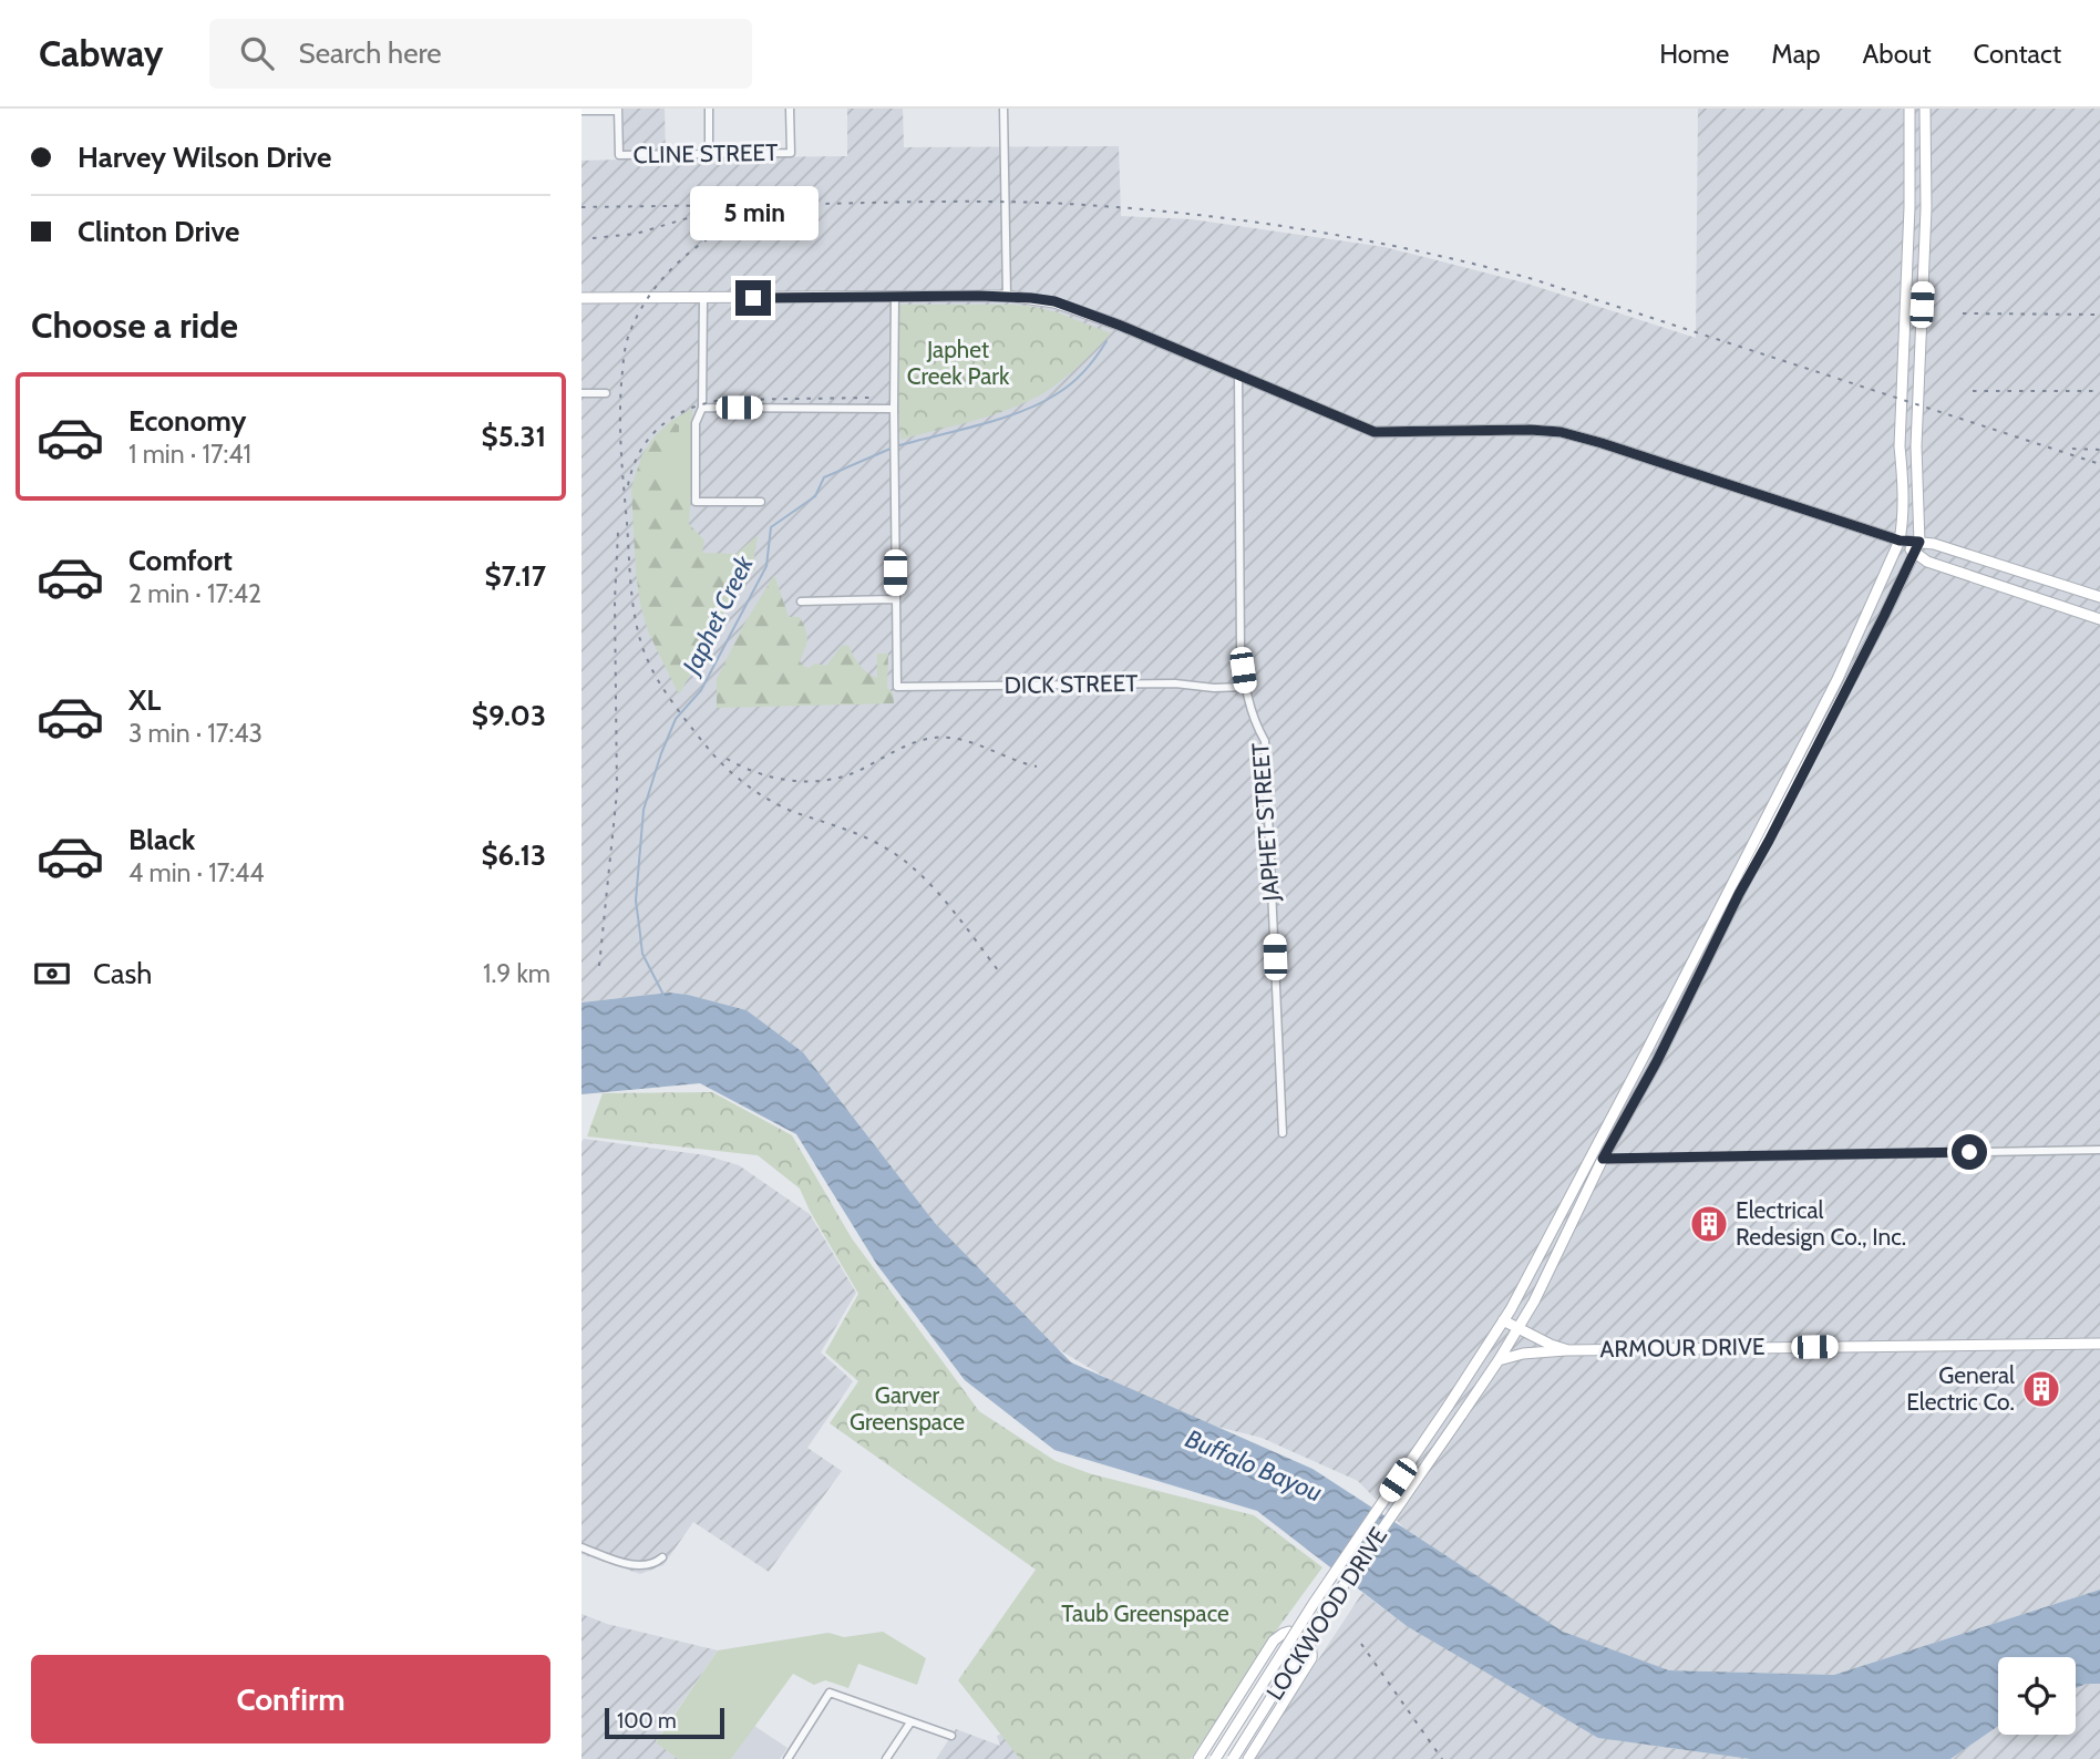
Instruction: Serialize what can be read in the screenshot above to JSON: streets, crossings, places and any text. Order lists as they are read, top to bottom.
{
  "streets": {
    "main road": ["ARMOUR DRIVE", "LOCKWOOD DRIVE"],
    "street": ["CLINE STREET", "DICK STREET", "JAPHET STREET"]
  },
  "crossings": [
    ["DICK STREET", "JAPHET STREET"],
    ["ARMOUR DRIVE", "LOCKWOOD DRIVE"]
  ],
  "water": ["Japhet Creek", "Buffalo Bayou"],
  "parks": ["Japhet Creek Park", "Garver Greenspace", "Taub Greenspace"],
  "places": {
    "building": ["Electrical Redesign Co., Inc.", "General Electric Co."]
  },
  "scale_bar": "100 m",
  "page": {
    "header": "Cabway",
    "search": "Search here",
    "nav": [
      "Home",
      "Map",
      "About",
      "Contact"
    ],
    "banner": ["Harvey Wilson Drive", "Clinton Drive"],
    "bubble": "5 min",
    "heading": "Choose a ride",
    "list": [
      {
        "name": "Economy",
        "note": "1 min · 17:41",
        "value": "$5.31"
      },
      {
        "name": "Comfort",
        "note": "2 min · 17:42",
        "value": "$7.17"
      },
      {
        "name": "XL",
        "note": "3 min · 17:43",
        "value": "$9.03"
      },
      {
        "name": "Black",
        "note": "4 min · 17:44",
        "value": "$6.13"
      }
    ],
    "pay": ["Cash", "1.9 km"],
    "buttons": "Confirm",
    "scale": "100 m"
  }
}
